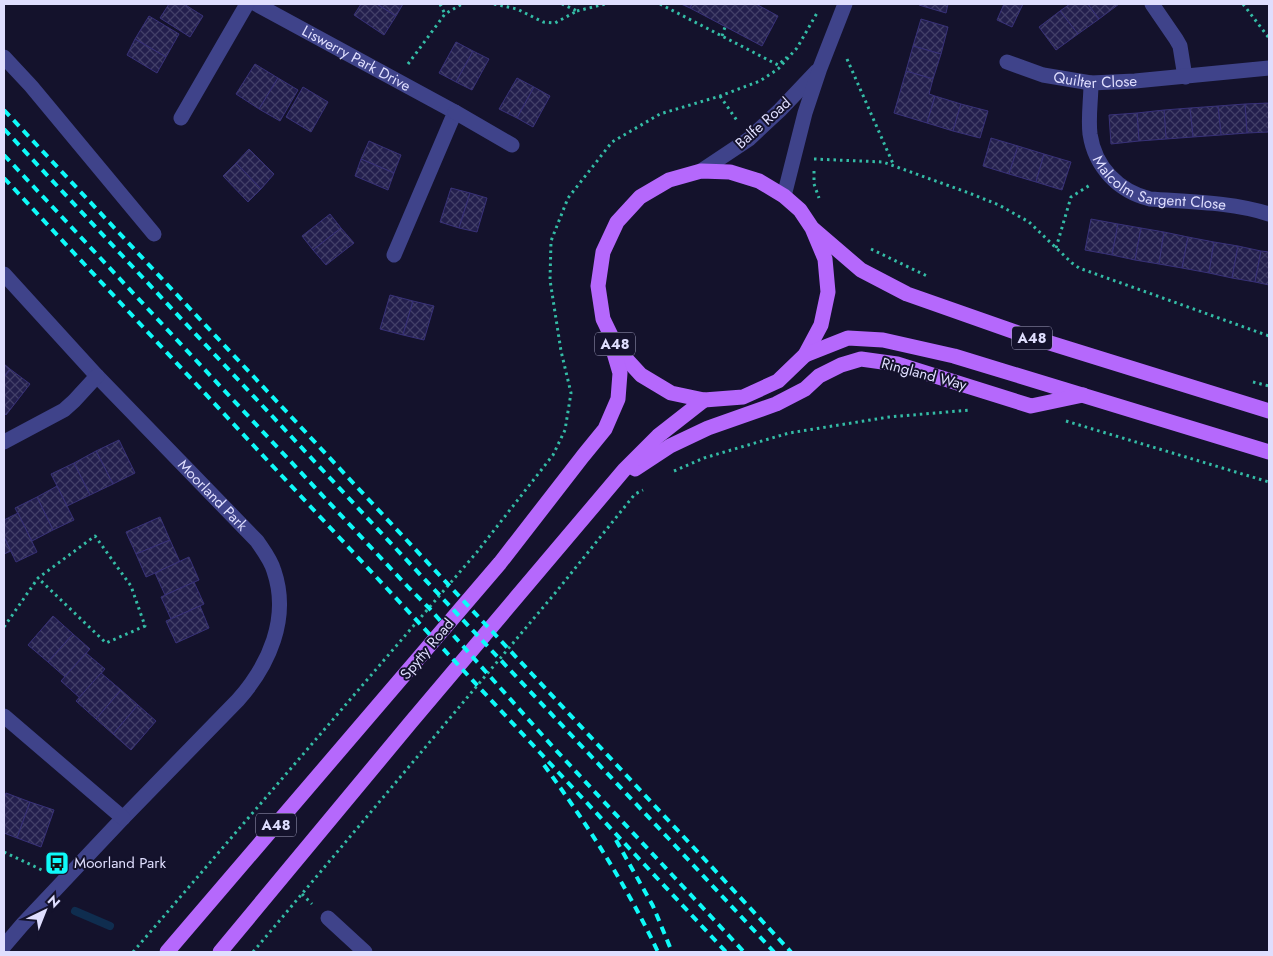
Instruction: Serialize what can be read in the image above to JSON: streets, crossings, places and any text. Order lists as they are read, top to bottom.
{
  "streets": {
    "main road": [
      "Balfe Road",
      "A48",
      "Ringland Way",
      "Spytty Road"
    ],
    "street": [
      "Liswerry Park Drive",
      "Quilter Close",
      "Malcolm Sargent Close",
      "Moorland Park"
    ]
  },
  "crossings": [
    ["Quilter Close", "Malcolm Sargent Close"],
    ["Balfe Road", "A48"],
    ["Balfe Road", "Ringland Way"],
    ["Balfe Road", "Spytty Road"],
    ["A48", "Ringland Way"]
  ],
  "places": {
    "bus stop": ["Moorland Park"]
  },
  "north": "top right"
}
